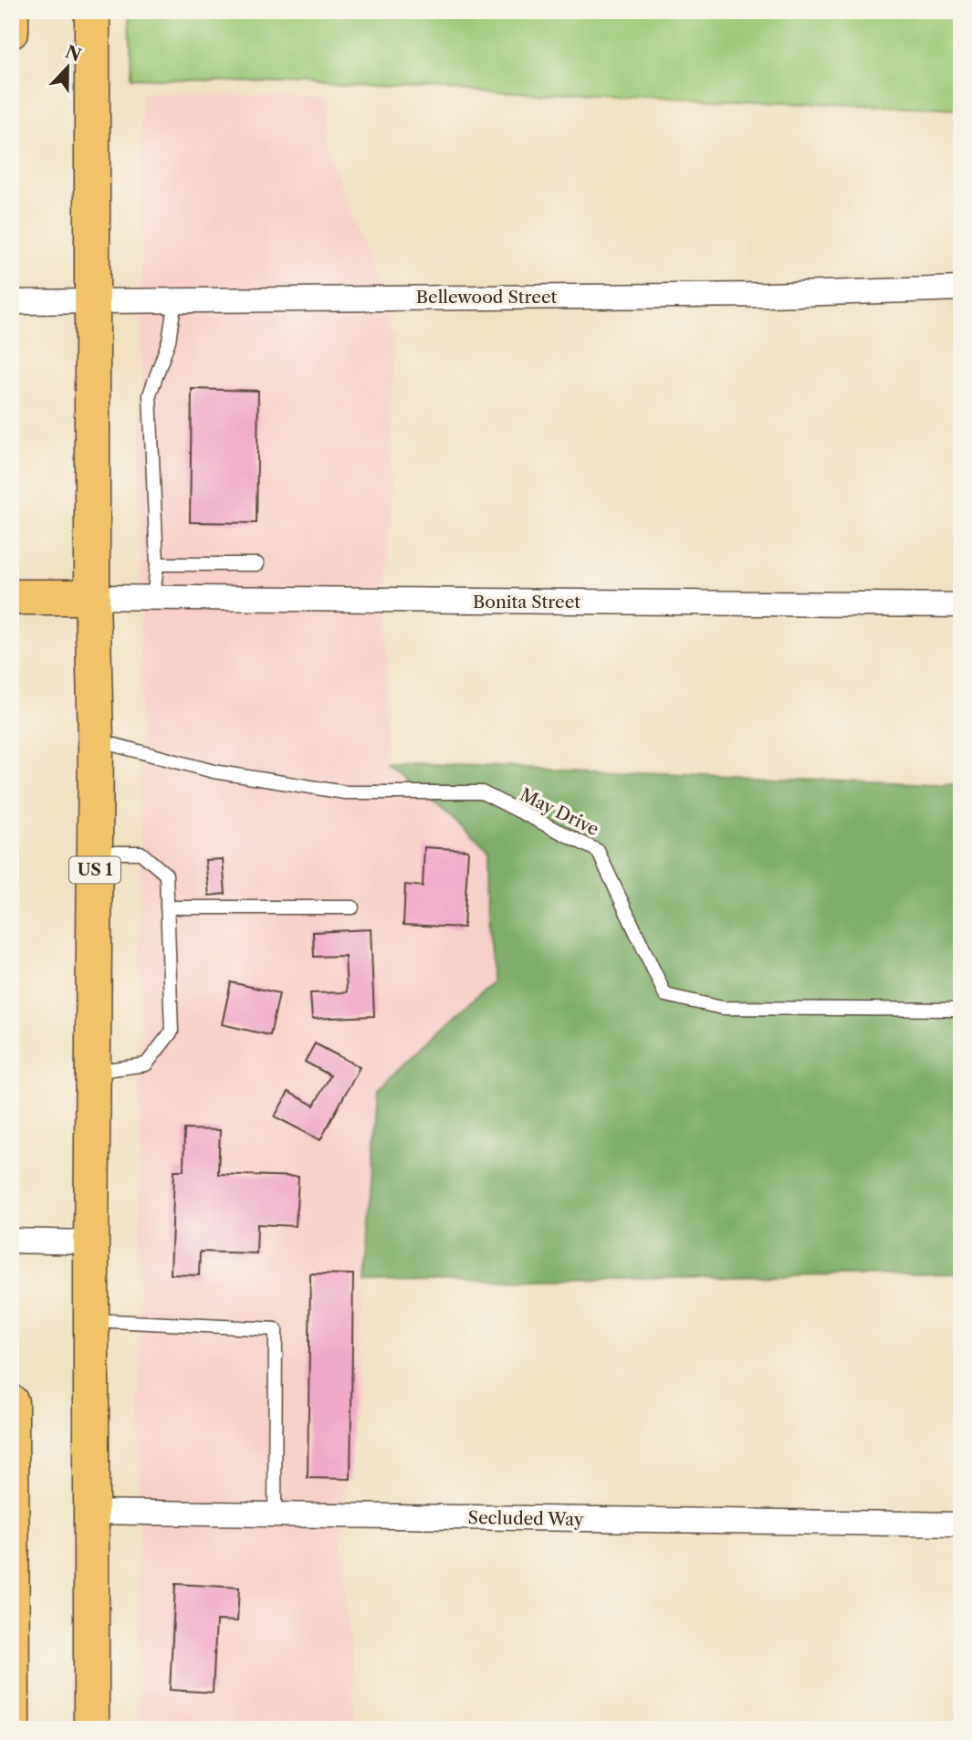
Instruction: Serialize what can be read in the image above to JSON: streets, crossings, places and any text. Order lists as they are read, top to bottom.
{
  "streets": {
    "main road": ["US 1"],
    "street": ["Bellewood Street", "Bonita Street", "Secluded Way"],
    "lane": ["May Drive"]
  },
  "crossings": [
    ["Bellewood Street", "US 1"],
    ["Bonita Street", "US 1"],
    ["May Drive", "US 1"],
    ["US 1", "Secluded Way"]
  ],
  "north": "top"
}
